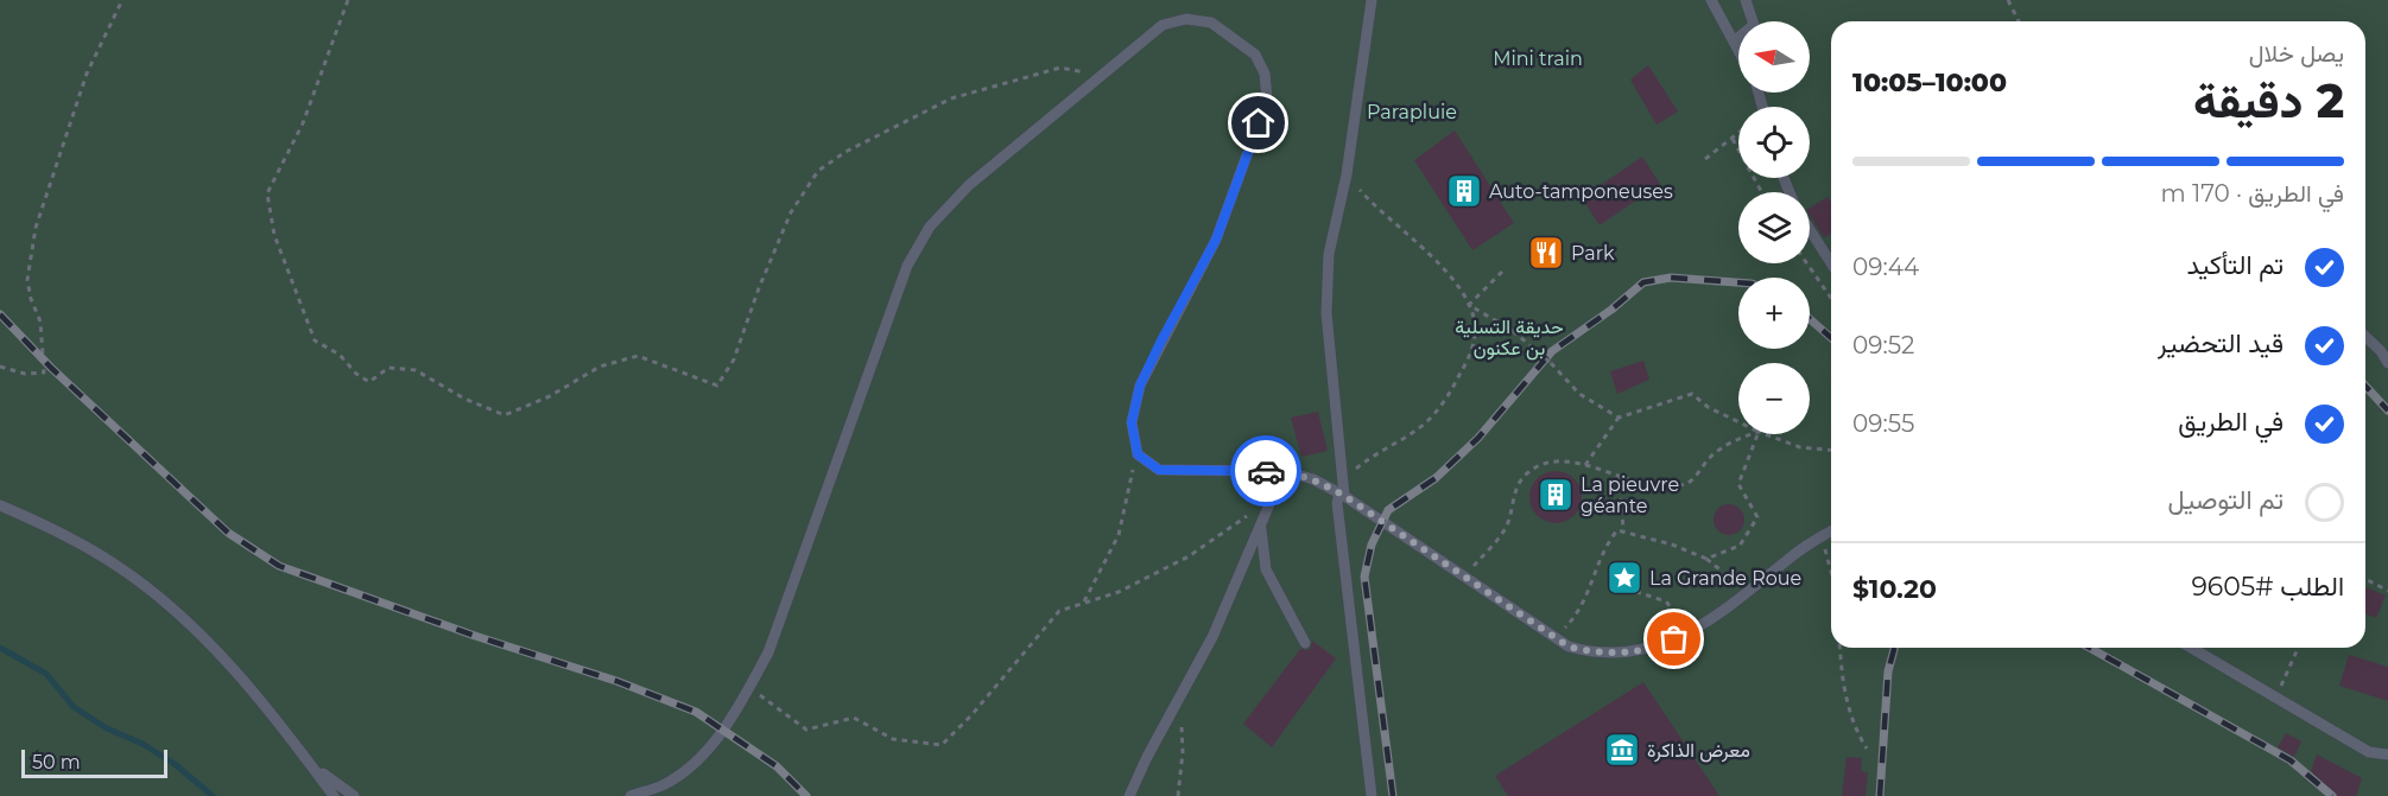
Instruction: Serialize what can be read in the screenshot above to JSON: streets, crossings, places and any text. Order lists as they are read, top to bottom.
{
  "parks": ["Mini train", "Parapluie", "حديقة التسلية بن عكنون"],
  "places": {
    "building": ["Auto-tamponeuses", "La pieuvre géante"],
    "restaurant": ["Park"],
    "place": ["La Grande Roue"],
    "museum": ["معرض الذاكرة"]
  },
  "scale_bar": "50 m",
  "north": "left",
  "page": {
    "map_buttons": ["+", "−"],
    "heading": ["2 دقيقة", "يصل خلال", "10:00–10:05"],
    "panel": ["الطلب #9605", "$10.20"],
    "bar": "في الطريق · 170 m",
    "list": [
      ["تم التأكيد", "09:44"],
      ["قيد التحضير", "09:52"],
      ["في الطريق", "09:55"],
      "تم التوصيل"
    ],
    "scale": "50 m"
  }
}
